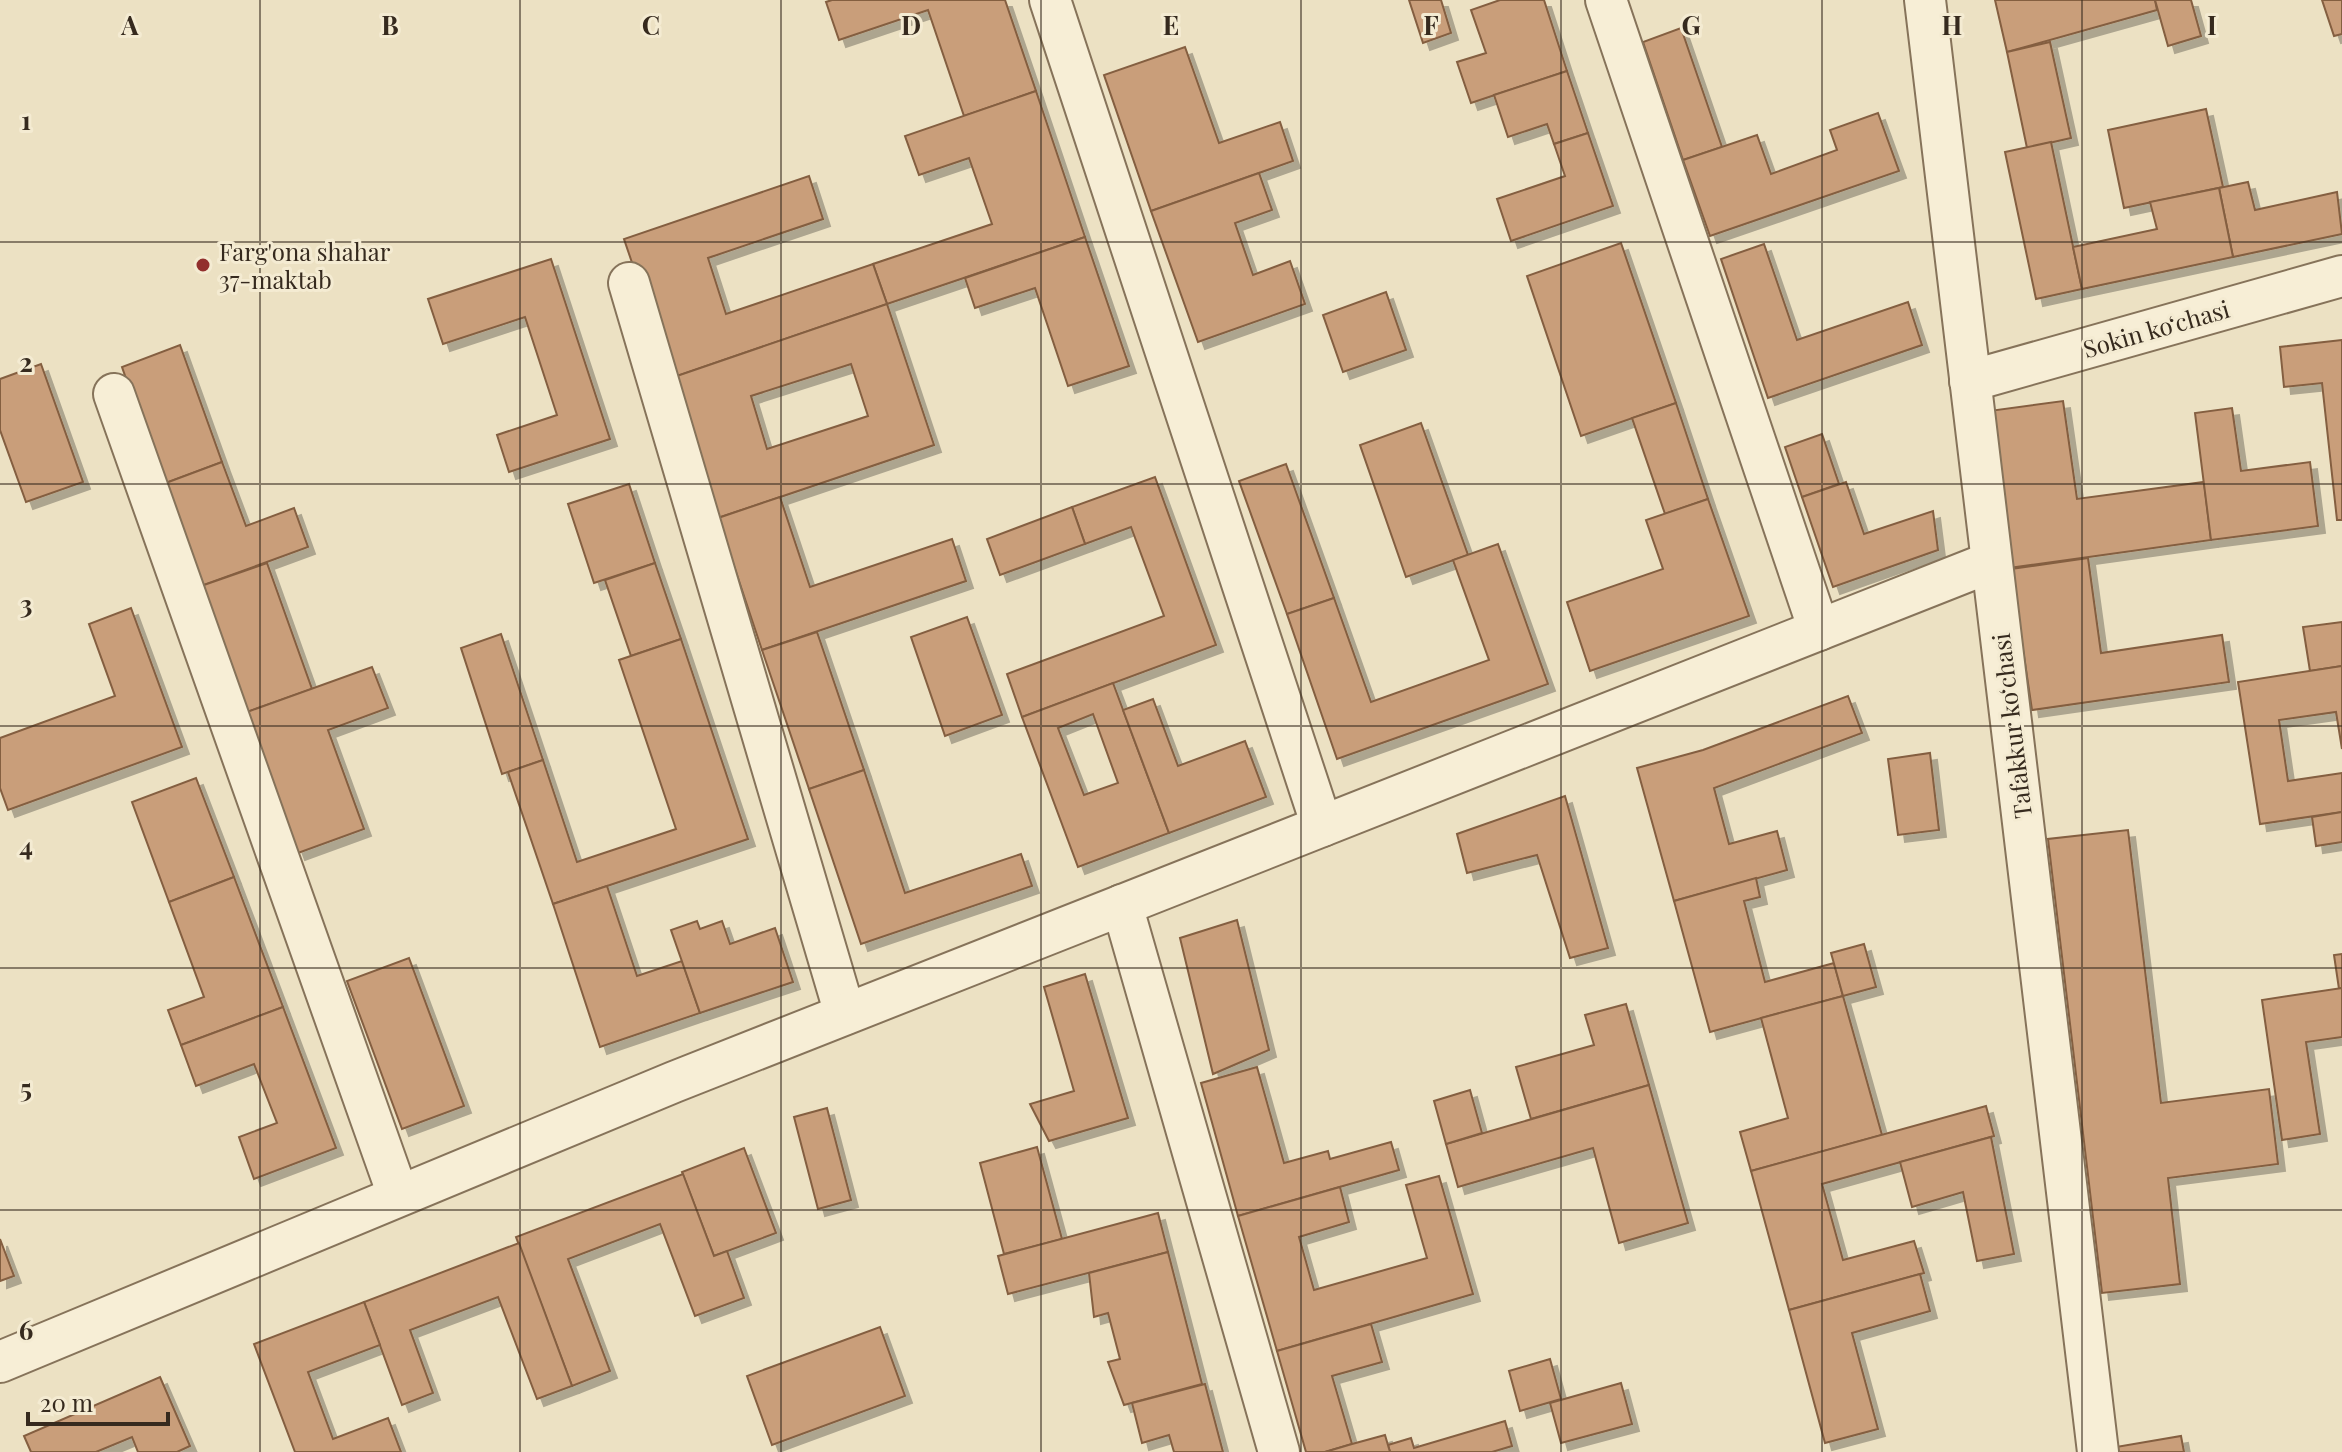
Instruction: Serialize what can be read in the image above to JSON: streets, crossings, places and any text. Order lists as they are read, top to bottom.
{
  "streets": {
    "street": ["Sokin koʻchasi", "Tafakkur koʻchasi"]
  },
  "crossings": [
    ["Sokin koʻchasi", "Tafakkur koʻchasi"]
  ],
  "places": ["Farg'ona shahar 37-maktab"],
  "scale_bar": "20 m",
  "grid": {
    "columns": [
      "A",
      "B",
      "C",
      "D",
      "E",
      "F",
      "G",
      "H",
      "I"
    ],
    "rows": [
      "1",
      "2",
      "3",
      "4",
      "5",
      "6"
    ]
  }
}
